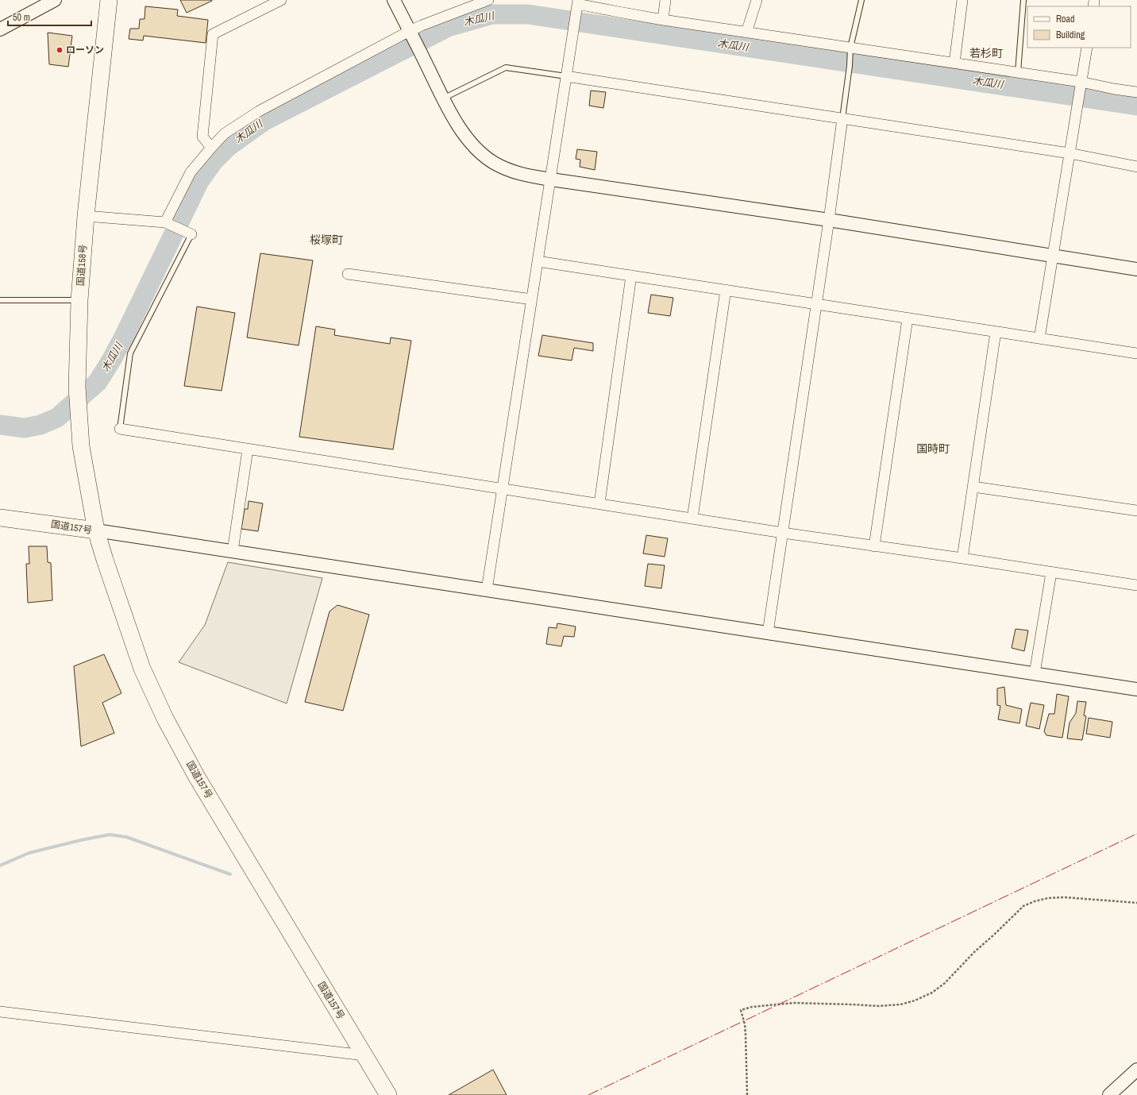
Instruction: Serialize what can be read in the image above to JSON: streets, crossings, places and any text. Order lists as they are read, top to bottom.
{
  "streets": {
    "highway": ["国道158号", "国道157号"]
  },
  "crossings": [
    ["国道158号", "国道157号"]
  ],
  "districts": ["若杉町", "桜塚町", "国時町"],
  "water": ["木瓜川"],
  "places": ["ローソン"],
  "legend": ["Road", "Building"],
  "scale_bar": "50 m"
}
